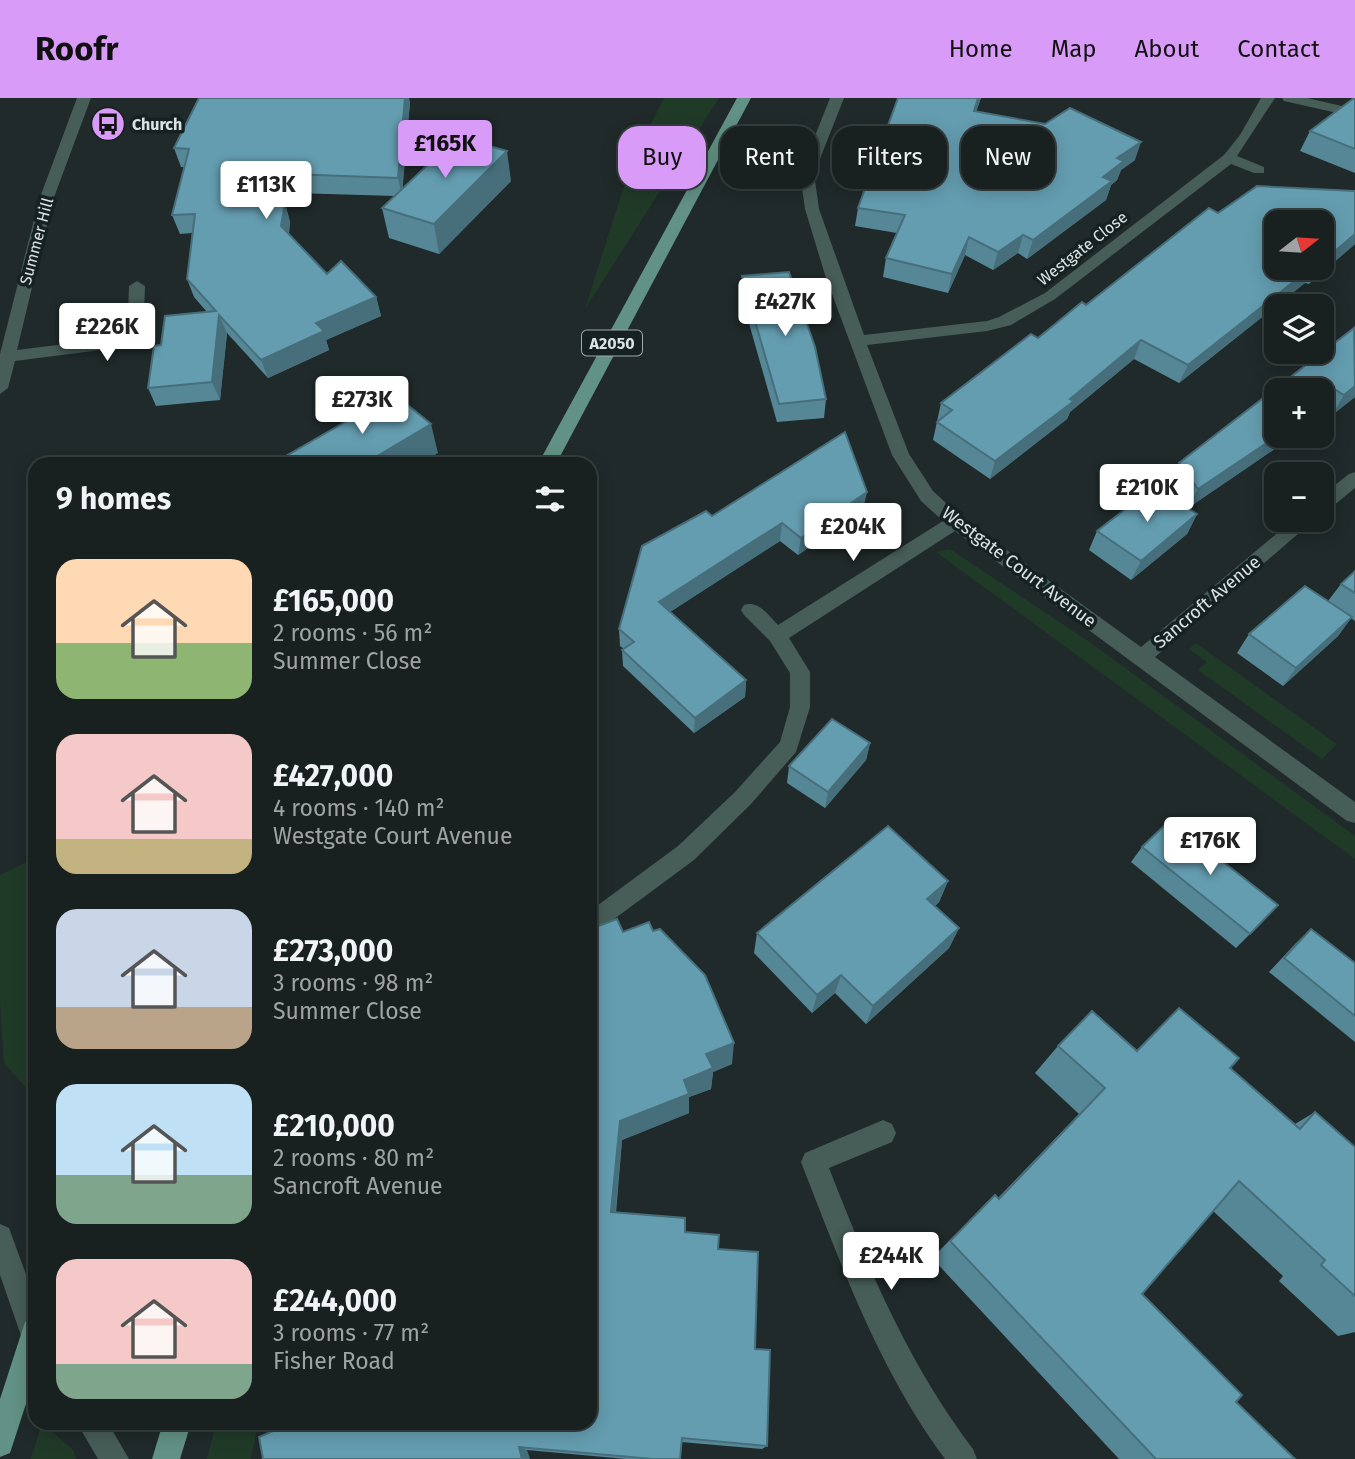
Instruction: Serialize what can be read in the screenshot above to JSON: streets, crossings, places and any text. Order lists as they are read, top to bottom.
{
  "streets": {
    "main road": ["A2050"],
    "street": [
      "Summer Hill",
      "Westgate Close",
      "Westgate Court Avenue",
      "Sancroft Avenue"
    ]
  },
  "crossings": [
    ["Westgate Close", "Westgate Court Avenue"],
    ["Westgate Court Avenue", "Sancroft Avenue"]
  ],
  "places": {
    "bus stop": ["Church"]
  },
  "north": "right",
  "page": {
    "header": "Roofr",
    "nav": [
      "Home",
      "Map",
      "About",
      "Contact"
    ],
    "price": [
      "£165K",
      "£113K",
      "£427K",
      "£226K",
      "£273K",
      "£210K",
      "£204K",
      "£176K",
      "£244K"
    ],
    "chip": [
      "Buy",
      "Rent",
      "Filters",
      "New"
    ],
    "map_buttons": ["+", "−"],
    "heading": "9 homes",
    "list": [
      {
        "name": "£165,000",
        "note": "2 rooms · 56 m² · Summer Close"
      },
      {
        "name": "£427,000",
        "note": "4 rooms · 140 m² · Westgate Court Avenue"
      },
      {
        "name": "£273,000",
        "note": "3 rooms · 98 m² · Summer Close"
      },
      {
        "name": "£210,000",
        "note": "2 rooms · 80 m² · Sancroft Avenue"
      },
      {
        "name": "£244,000",
        "note": "3 rooms · 77 m² · Fisher Road"
      }
    ]
  }
}
